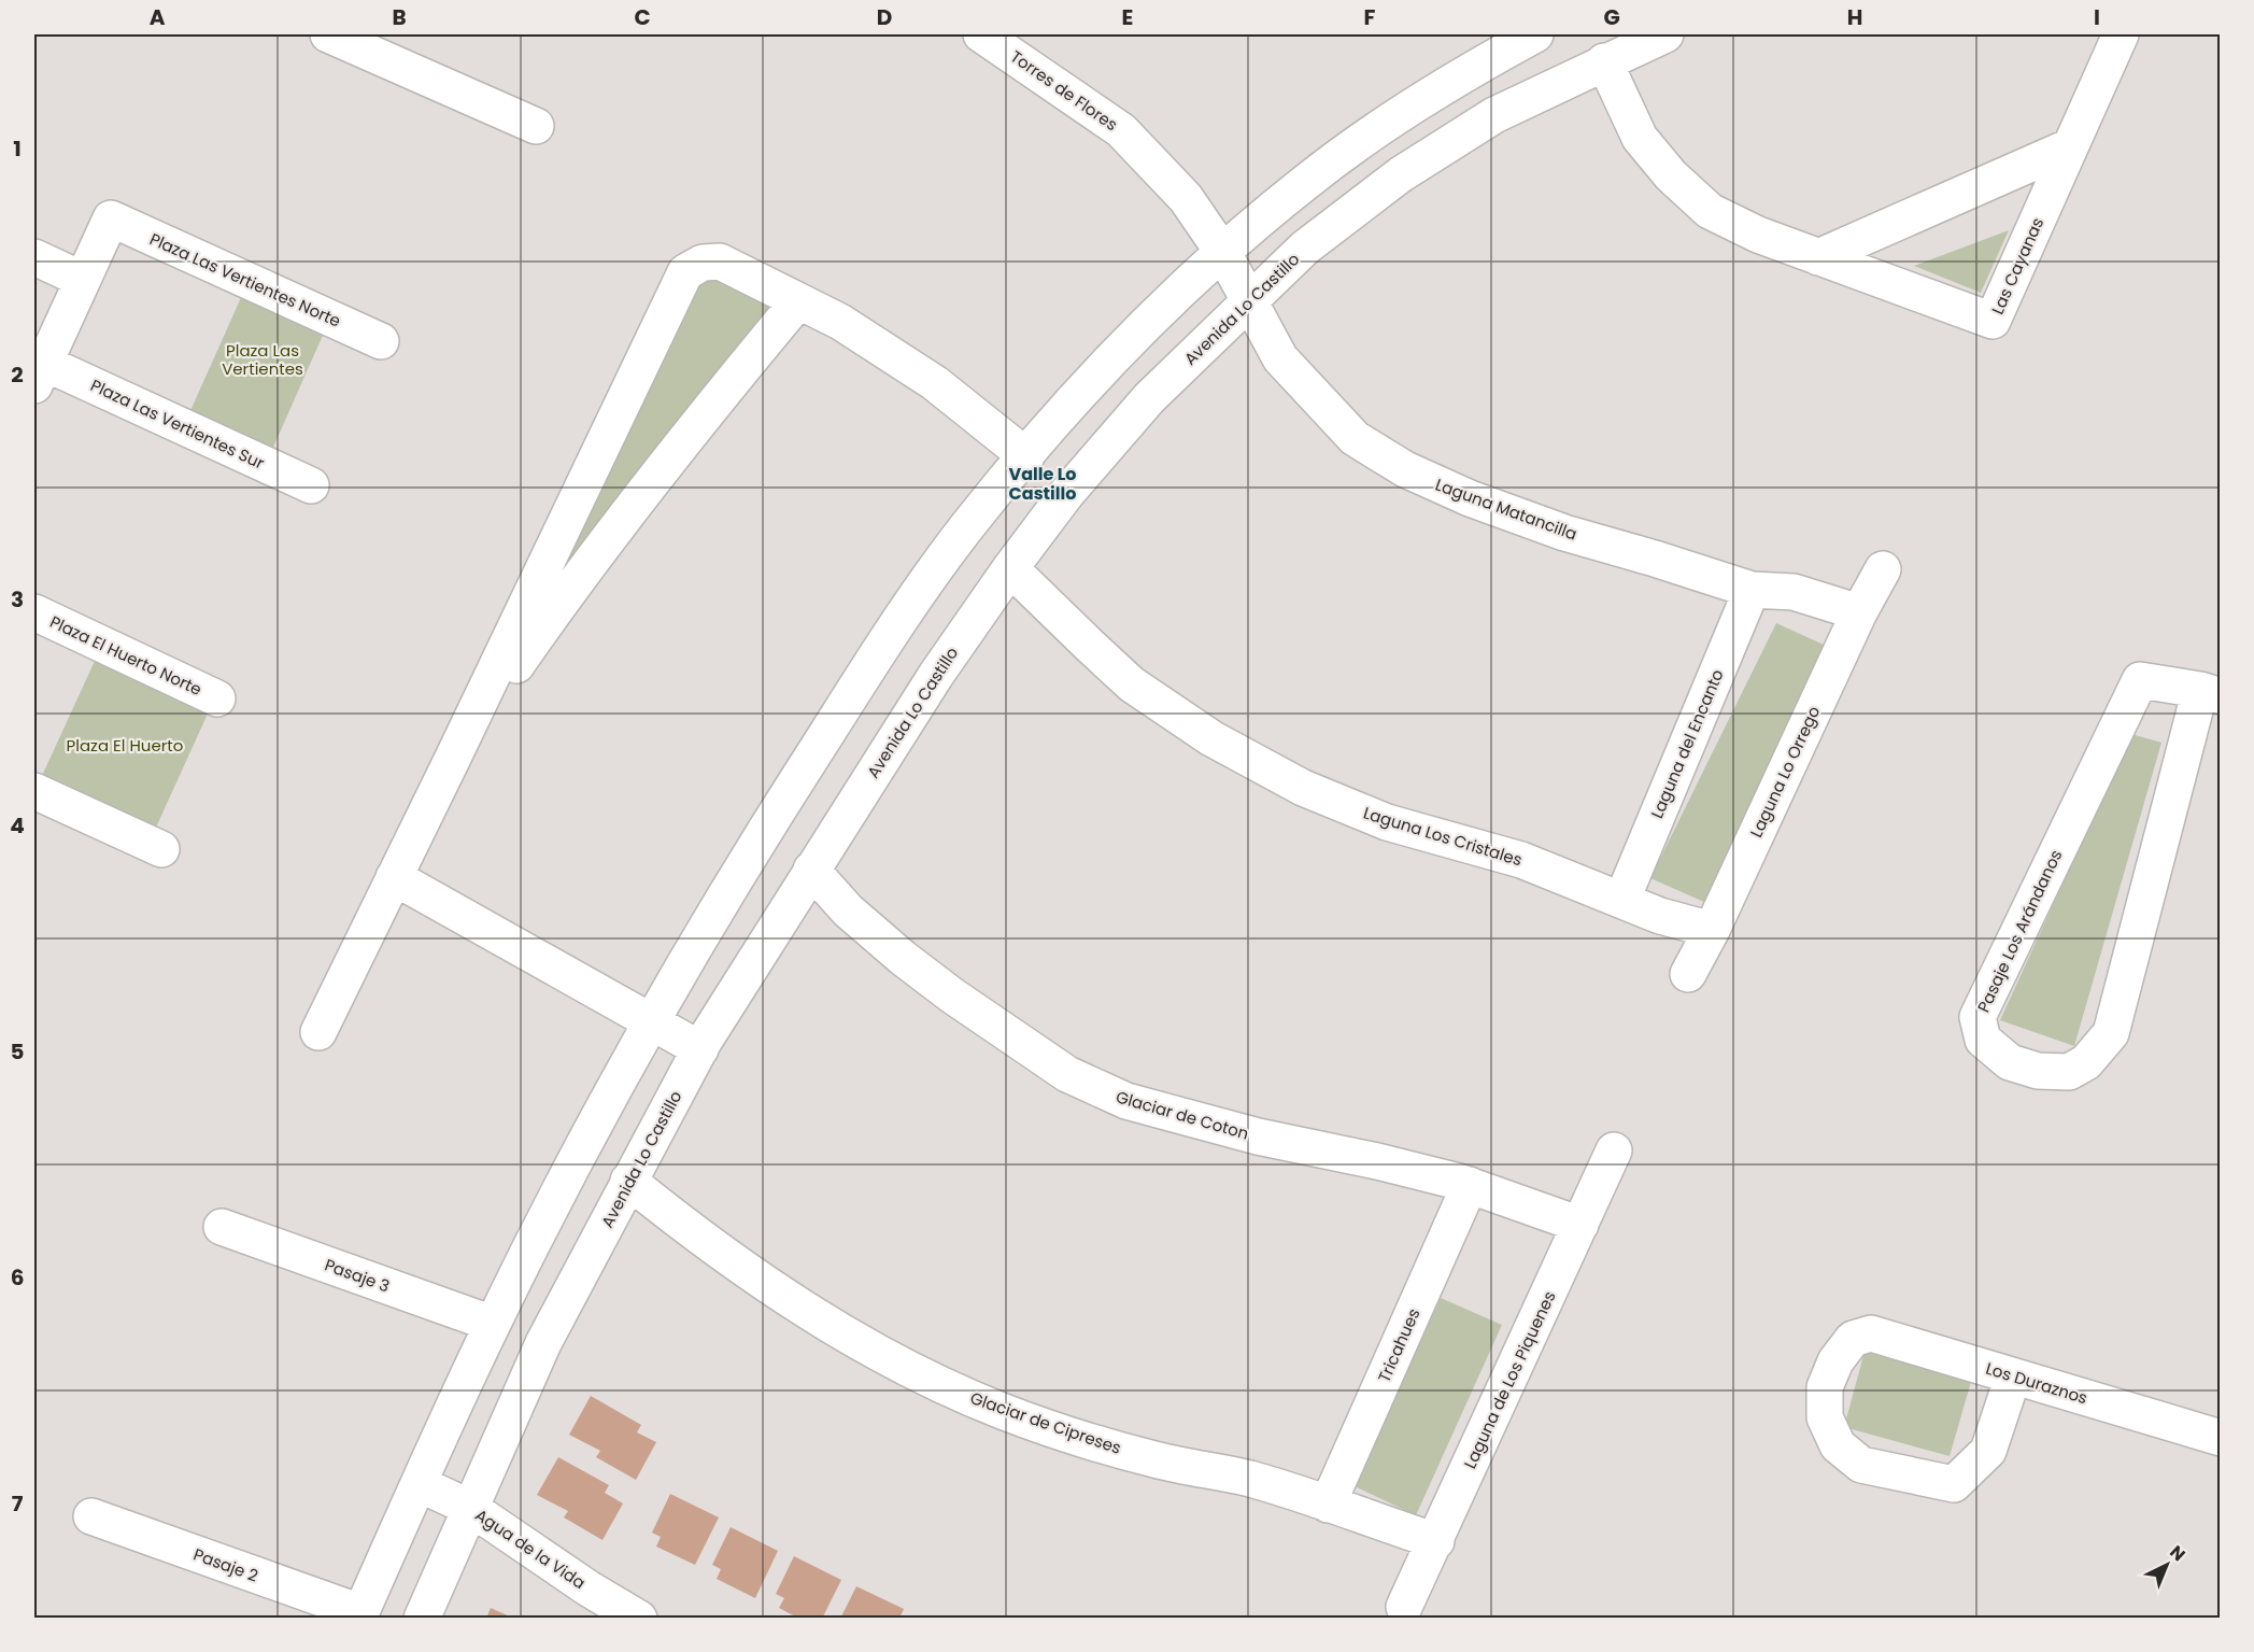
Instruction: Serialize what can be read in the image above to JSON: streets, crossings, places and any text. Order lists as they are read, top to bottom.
{
  "streets": {
    "street": [
      "Torres de Flores",
      "Las Cayanas",
      "Plaza Las Vertientes Norte",
      "Avenida Lo Castillo",
      "Plaza Las Vertientes Sur",
      "Laguna Matancilla",
      "Plaza El Huerto Norte",
      "Laguna del Encanto",
      "Laguna Lo Orrego",
      "Laguna Los Cristales",
      "Pasaje Los Arándanos",
      "Glaciar de Coton",
      "Pasaje 3",
      "Tricahues",
      "Laguna de Los Piquenes",
      "Los Duraznos",
      "Glaciar de Cipreses",
      "Agua de la Vida",
      "Pasaje 2"
    ]
  },
  "crossings": [
    ["Torres de Flores", "Avenida Lo Castillo"],
    ["Torres de Flores", "Laguna Matancilla"],
    ["Las Cayanas", "Avenida Lo Castillo"],
    ["Avenida Lo Castillo", "Laguna Matancilla"],
    ["Avenida Lo Castillo", "Laguna Los Cristales"],
    ["Avenida Lo Castillo", "Glaciar de Coton"],
    ["Avenida Lo Castillo", "Pasaje 3"],
    ["Avenida Lo Castillo", "Glaciar de Cipreses"],
    ["Avenida Lo Castillo", "Agua de la Vida"],
    ["Avenida Lo Castillo", "Pasaje 2"],
    ["Laguna Matancilla", "Laguna del Encanto"],
    ["Laguna Matancilla", "Laguna Lo Orrego"],
    ["Laguna del Encanto", "Laguna Los Cristales"],
    ["Laguna Lo Orrego", "Laguna Los Cristales"],
    ["Glaciar de Coton", "Tricahues"],
    ["Glaciar de Coton", "Laguna de Los Piquenes"],
    ["Tricahues", "Glaciar de Cipreses"],
    ["Laguna de Los Piquenes", "Glaciar de Cipreses"]
  ],
  "districts": ["Valle Lo Castillo"],
  "parks": ["Plaza Las Vertientes", "Plaza El Huerto"],
  "north": "top right",
  "grid": {
    "columns": [
      "A",
      "B",
      "C",
      "D",
      "E",
      "F",
      "G",
      "H",
      "I"
    ],
    "rows": [
      "1",
      "2",
      "3",
      "4",
      "5",
      "6",
      "7"
    ]
  }
}
